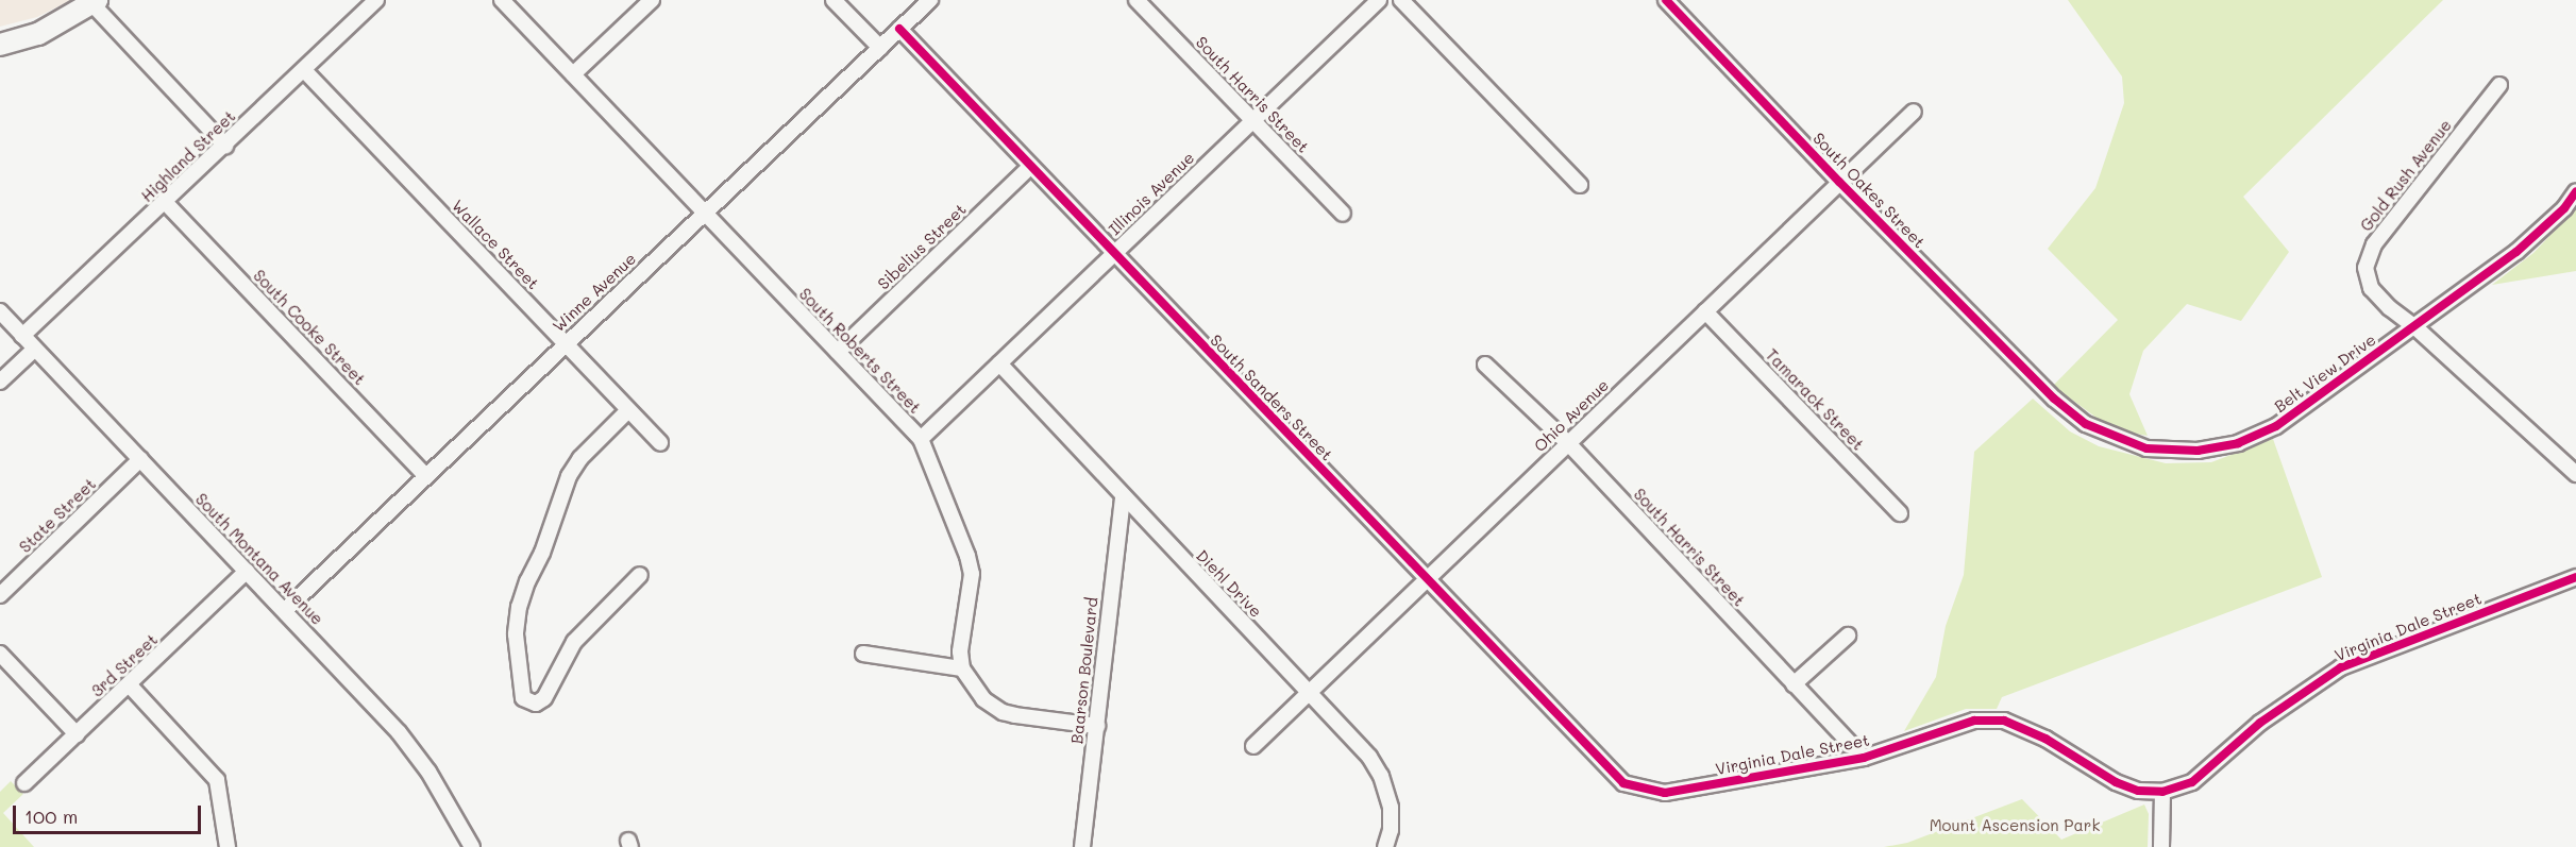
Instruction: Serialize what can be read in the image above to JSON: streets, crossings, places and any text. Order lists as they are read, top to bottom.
{
  "streets": {
    "street": [
      "South Harris Street",
      "Highland Street",
      "Gold Rush Avenue",
      "South Oakes Street",
      "Illinois Avenue",
      "Wallace Street",
      "Sibelius Street",
      "Winne Avenue",
      "South Cooke Street",
      "South Roberts Street",
      "Belt View Drive",
      "South Sanders Street",
      "Tamarack Street",
      "Ohio Avenue",
      "State Street",
      "South Montana Avenue",
      "Diehl Drive",
      "Virginia Dale Street",
      "3rd Street",
      "Baarson Boulevard"
    ]
  },
  "crossings": [
    ["South Harris Street", "Illinois Avenue"],
    ["South Harris Street", "Ohio Avenue"],
    ["South Harris Street", "Virginia Dale Street"],
    ["Highland Street", "Wallace Street"],
    ["Highland Street", "South Cooke Street"],
    ["Highland Street", "South Montana Avenue"],
    ["Gold Rush Avenue", "Belt View Drive"],
    ["South Oakes Street", "Belt View Drive"],
    ["South Oakes Street", "Ohio Avenue"],
    ["Illinois Avenue", "South Roberts Street"],
    ["Illinois Avenue", "South Sanders Street"],
    ["Illinois Avenue", "Diehl Drive"],
    ["Wallace Street", "Winne Avenue"],
    ["Sibelius Street", "South Roberts Street"],
    ["Sibelius Street", "South Sanders Street"],
    ["Winne Avenue", "South Cooke Street"],
    ["Winne Avenue", "South Roberts Street"],
    ["Winne Avenue", "South Sanders Street"],
    ["Winne Avenue", "South Montana Avenue"],
    ["South Sanders Street", "Ohio Avenue"],
    ["South Sanders Street", "Virginia Dale Street"],
    ["Tamarack Street", "Ohio Avenue"],
    ["Ohio Avenue", "Diehl Drive"],
    ["State Street", "South Montana Avenue"],
    ["South Montana Avenue", "3rd Street"],
    ["Diehl Drive", "Baarson Boulevard"]
  ],
  "parks": ["Mount Ascension Park"],
  "scale_bar": "100 m"
}
